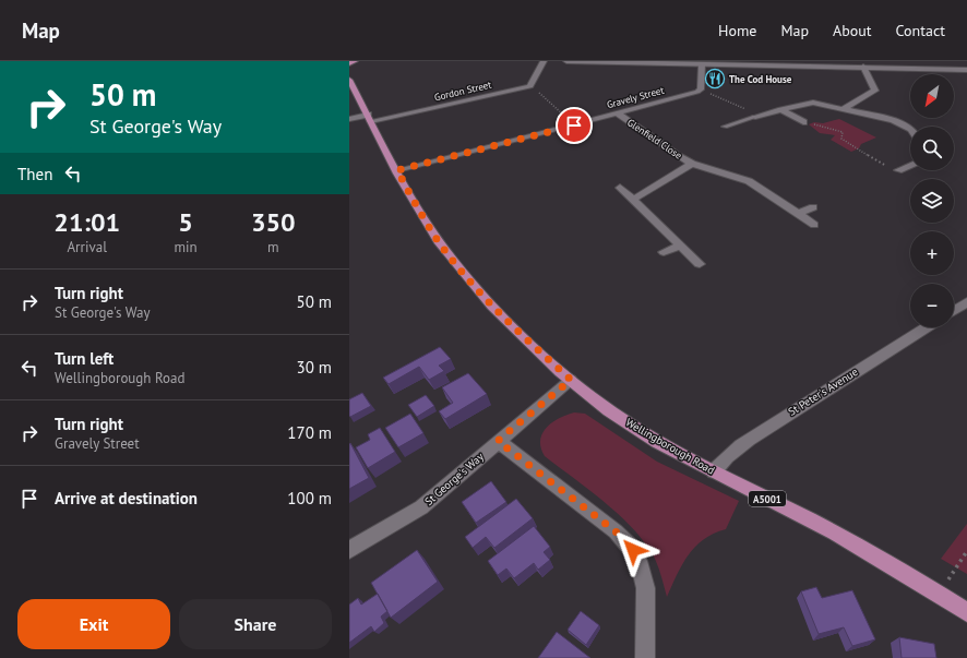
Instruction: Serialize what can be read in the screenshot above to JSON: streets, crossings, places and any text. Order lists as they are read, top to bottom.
{
  "streets": {
    "main road": ["Wellingborough Road", "A5001"],
    "street": [
      "Gordon Street",
      "Gravely Street",
      "Glenfield Close",
      "St Peter's Avenue",
      "St George's Way"
    ]
  },
  "crossings": [
    ["Gordon Street", "Wellingborough Road"],
    ["Gravely Street", "Glenfield Close"],
    ["Gravely Street", "Wellingborough Road"],
    ["St Peter's Avenue", "Wellingborough Road"],
    ["Wellingborough Road", "St George's Way"]
  ],
  "places": {
    "restaurant": ["The Cod House"]
  },
  "north": "bottom left",
  "page": {
    "header": "Map",
    "nav": [
      "Home",
      "Map",
      "About",
      "Contact"
    ],
    "turn": ["50 m", "St George's Way"],
    "map_buttons": ["+", "−"],
    "then": "Then",
    "eta": [
      "21:01",
      "Arrival",
      "5",
      "min",
      "350",
      "m"
    ],
    "list": [
      {
        "name": "Turn right",
        "note": "St George's Way",
        "value": "50 m"
      },
      {
        "name": "Turn left",
        "note": "Wellingborough Road",
        "value": "30 m"
      },
      {
        "name": "Turn right",
        "note": "Gravely Street",
        "value": "170 m"
      },
      {
        "name": "Arrive at destination",
        "value": "100 m"
      }
    ],
    "buttons": ["Exit", "Share"]
  }
}
